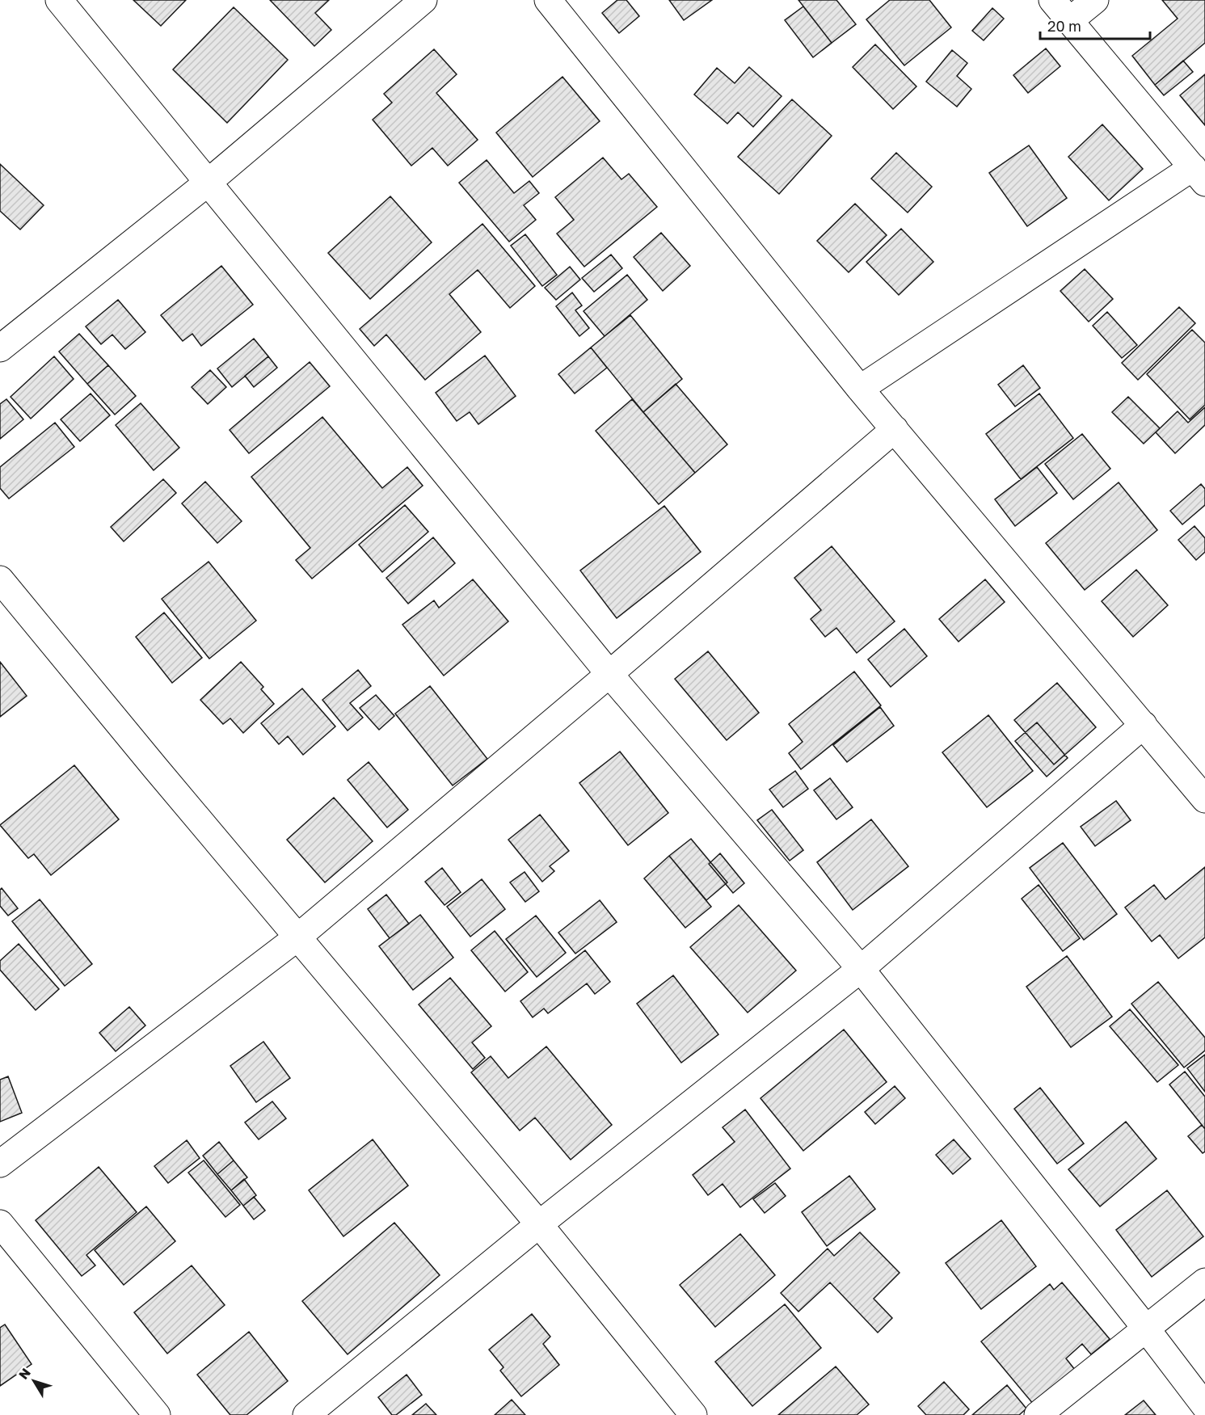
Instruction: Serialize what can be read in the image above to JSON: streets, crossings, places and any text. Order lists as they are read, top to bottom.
{
  "scale_bar": "20 m",
  "north": "top left"
}
